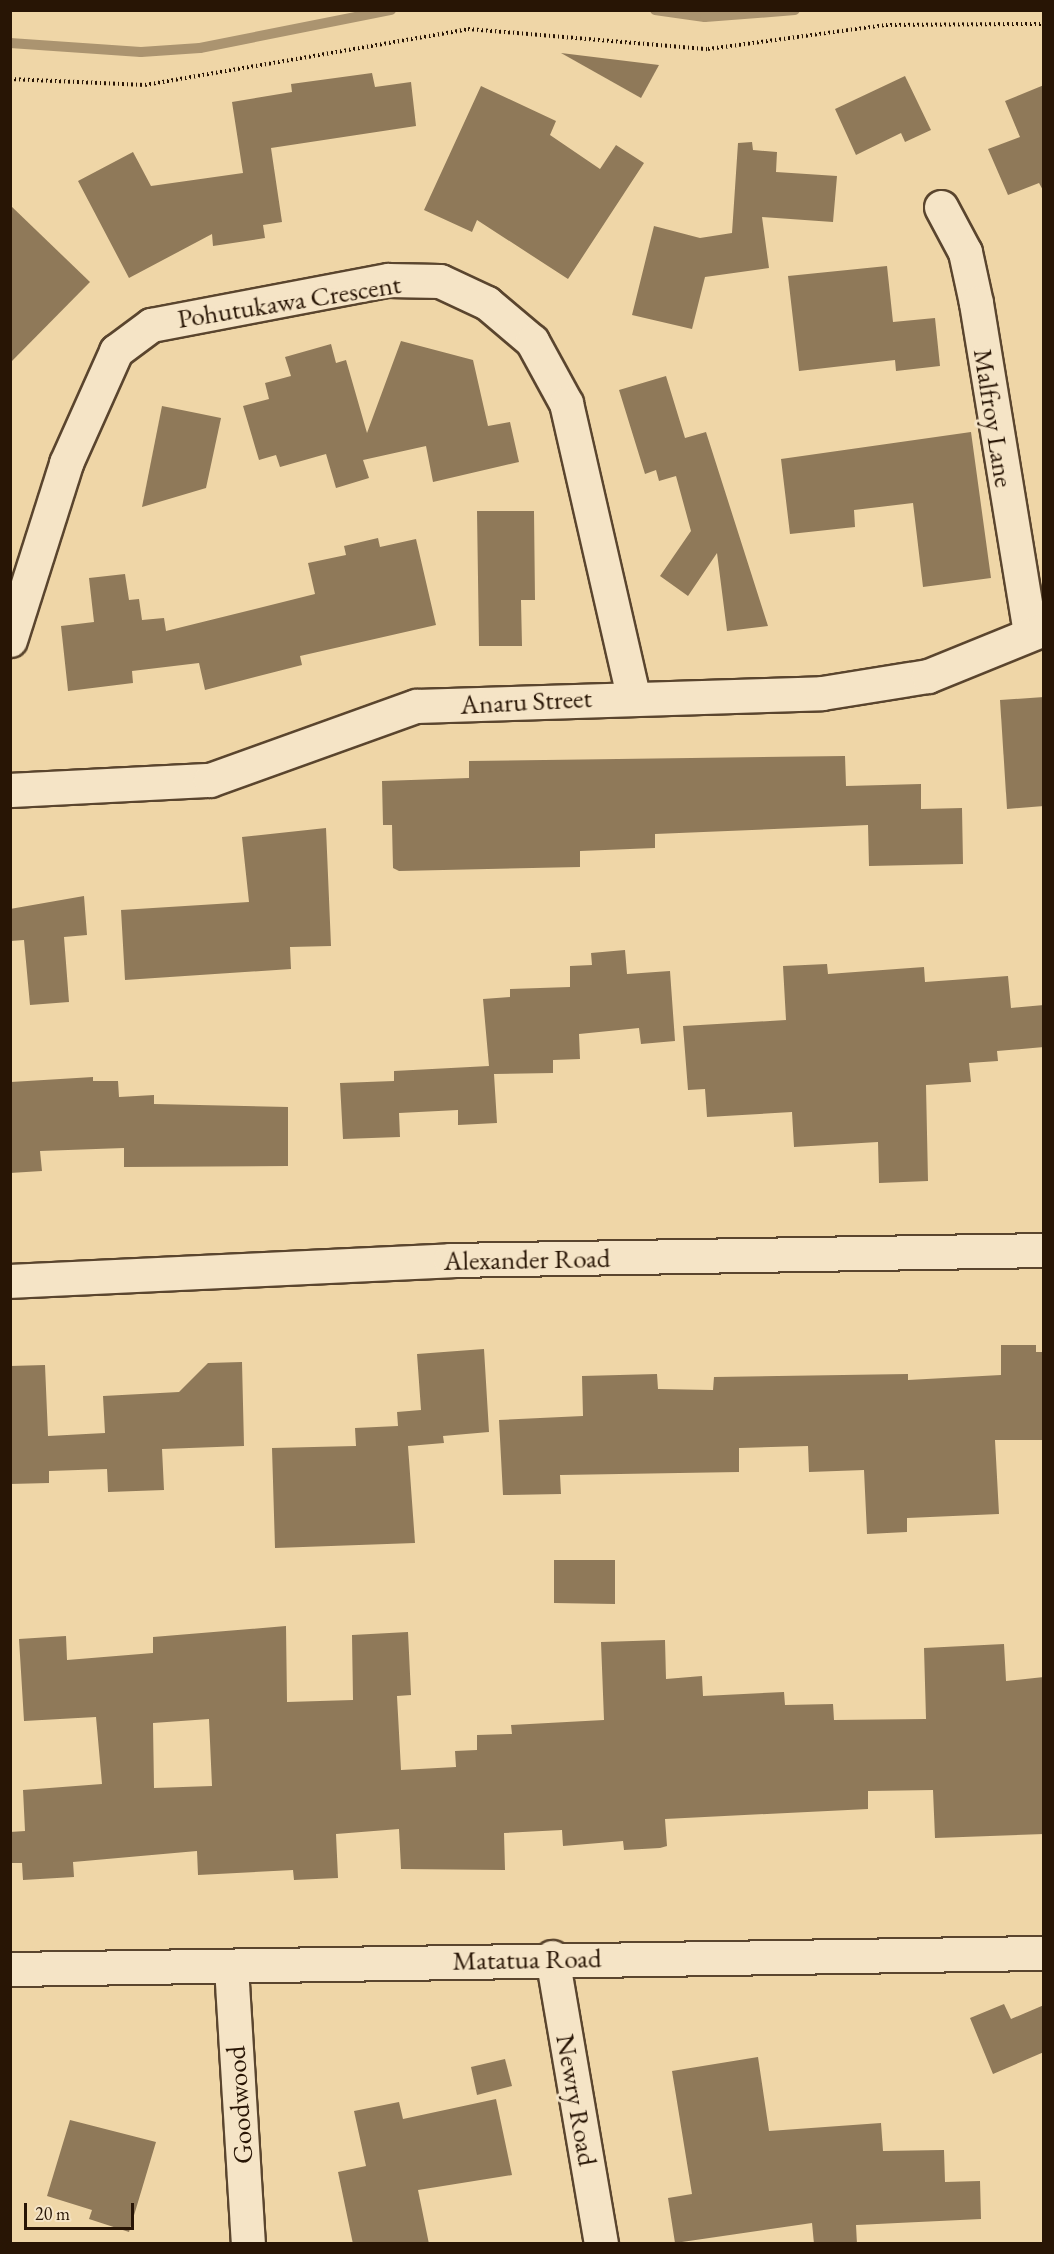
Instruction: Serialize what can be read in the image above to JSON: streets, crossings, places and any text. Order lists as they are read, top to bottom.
{
  "streets": {
    "street": [
      "Pohutukawa Crescent",
      "Malfroy Lane",
      "Anaru Street",
      "Alexander Road",
      "Matatua Road",
      "Newry Road",
      "Goodwood"
    ]
  },
  "crossings": [
    ["Pohutukawa Crescent", "Anaru Street"],
    ["Malfroy Lane", "Anaru Street"],
    ["Matatua Road", "Newry Road"],
    ["Matatua Road", "Goodwood"]
  ],
  "scale_bar": "20 m"
}
